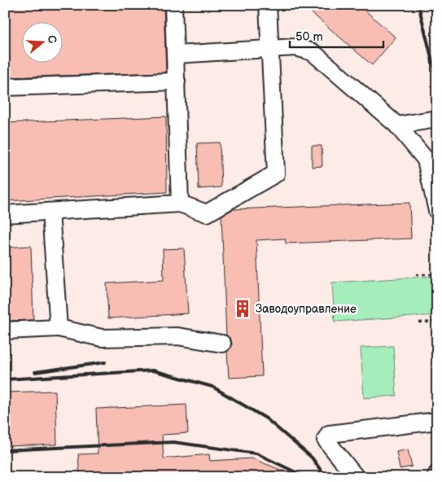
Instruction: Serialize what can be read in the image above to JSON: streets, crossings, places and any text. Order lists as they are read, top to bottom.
{
  "places": {
    "building": ["Заводоуправление"]
  },
  "scale_bar": "50 m",
  "north": "right"
}
